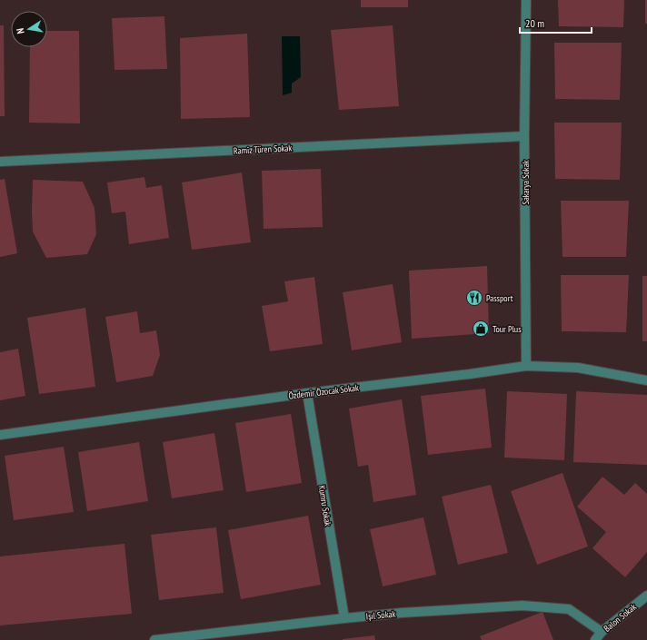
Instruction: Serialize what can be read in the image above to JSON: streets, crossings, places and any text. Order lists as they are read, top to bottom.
{
  "streets": {
    "street": [
      "Ramiz Türen Sokak",
      "Sakarya Sokak",
      "Özdemir Özocak Sokak",
      "Kumru Sokak",
      "Işıl Sokak",
      "Balon Sokak"
    ]
  },
  "crossings": [
    ["Ramiz Türen Sokak", "Sakarya Sokak"],
    ["Sakarya Sokak", "Özdemir Özocak Sokak"],
    ["Özdemir Özocak Sokak", "Kumru Sokak"],
    ["Kumru Sokak", "Işıl Sokak"],
    ["Işıl Sokak", "Balon Sokak"]
  ],
  "places": {
    "restaurant": ["Passport"],
    "shop": ["Tour Plus"]
  },
  "scale_bar": "20 m",
  "north": "left"
}
